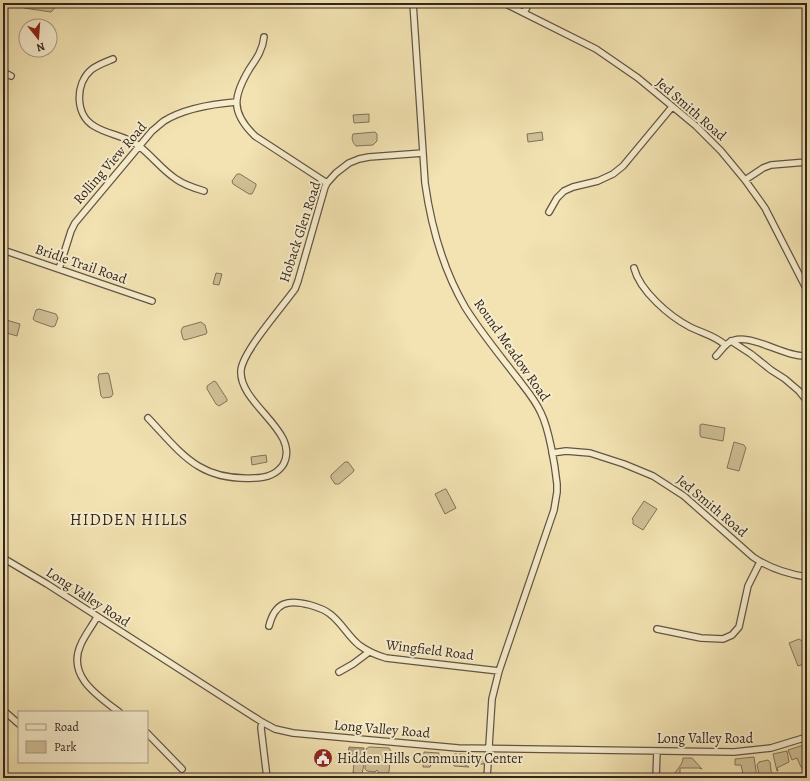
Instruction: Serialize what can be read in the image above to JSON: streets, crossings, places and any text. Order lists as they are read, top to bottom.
{
  "streets": {
    "street": [
      "Jed Smith Road",
      "Rolling View Road",
      "Hoback Glen Road",
      "Bridle Trail Road",
      "Round Meadow Road",
      "Long Valley Road",
      "Wingfield Road"
    ]
  },
  "crossings": [
    ["Jed Smith Road", "Round Meadow Road"],
    ["Rolling View Road", "Bridle Trail Road"],
    ["Hoback Glen Road", "Round Meadow Road"],
    ["Round Meadow Road", "Long Valley Road"],
    ["Round Meadow Road", "Wingfield Road"]
  ],
  "districts": ["HIDDEN HILLS"],
  "places": {
    "public building": ["Hidden Hills Community Center"]
  },
  "legend": ["Road", "Park"],
  "north": "bottom"
}
